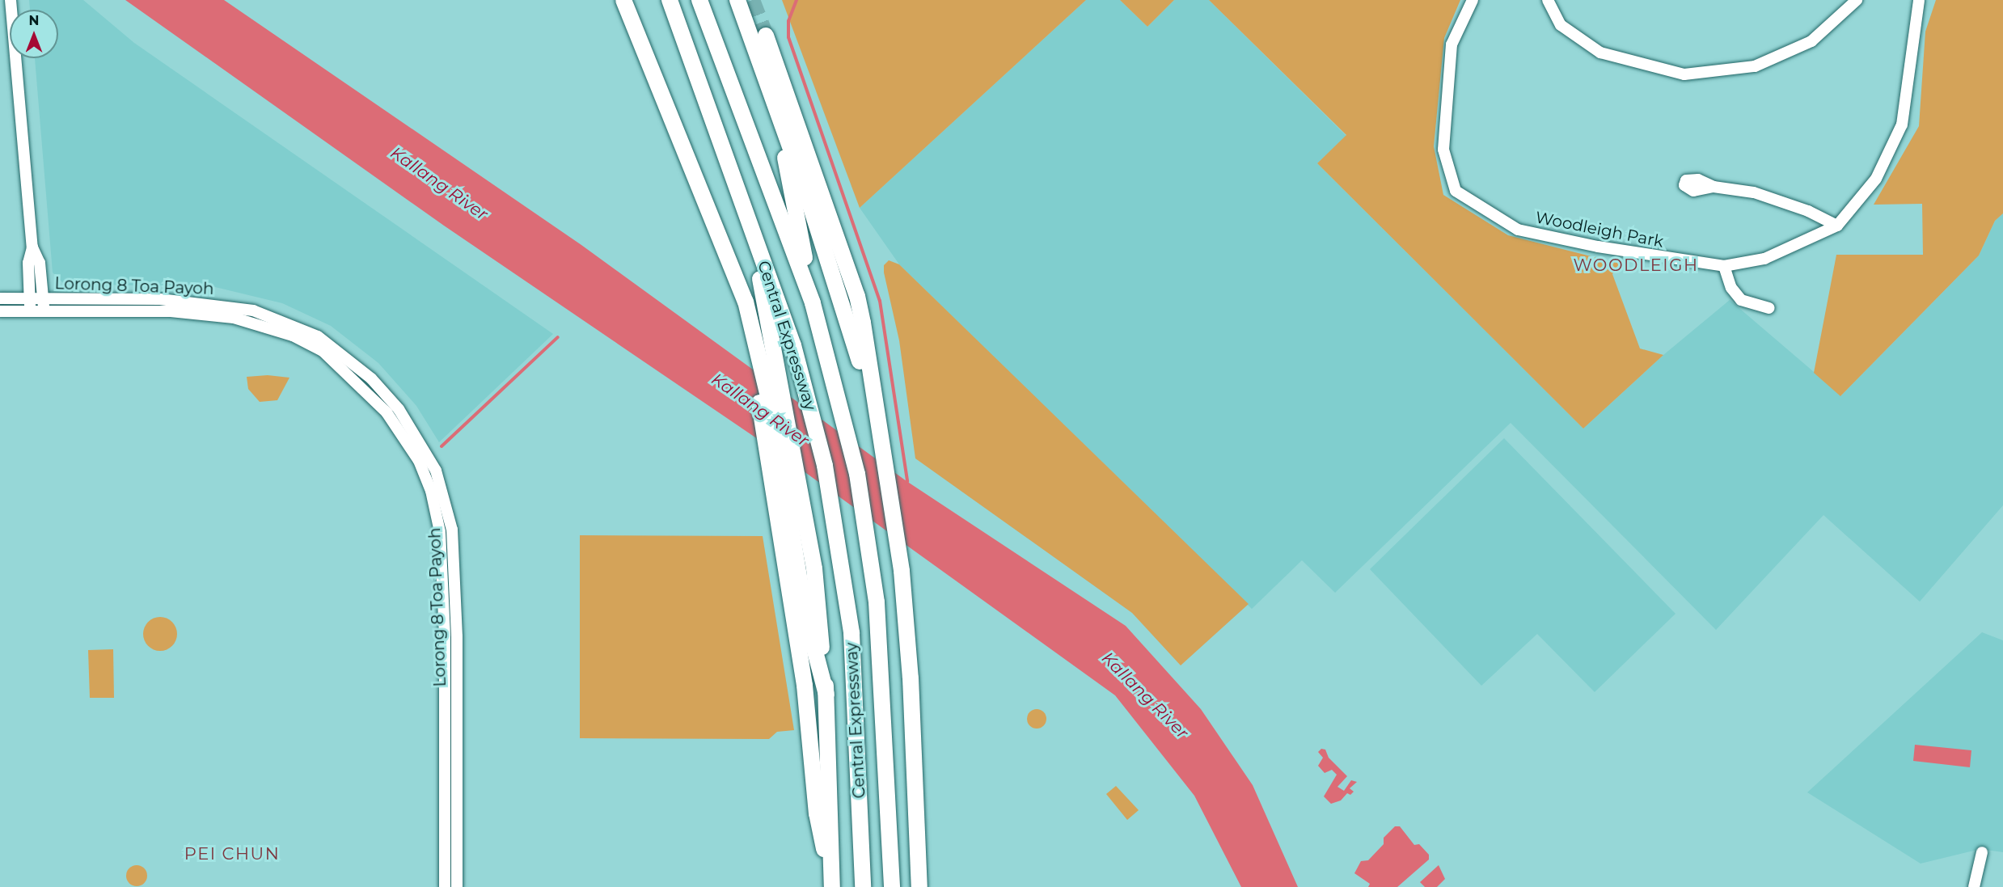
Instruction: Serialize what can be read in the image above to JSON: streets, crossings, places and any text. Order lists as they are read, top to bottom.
{
  "streets": {
    "highway": ["Central Expressway"],
    "street": ["Woodleigh Park", "Lorong 8 Toa Payoh"]
  },
  "districts": ["WOODLEIGH", "PEI CHUN"],
  "water": ["Kallang River"],
  "north": "top"
}
